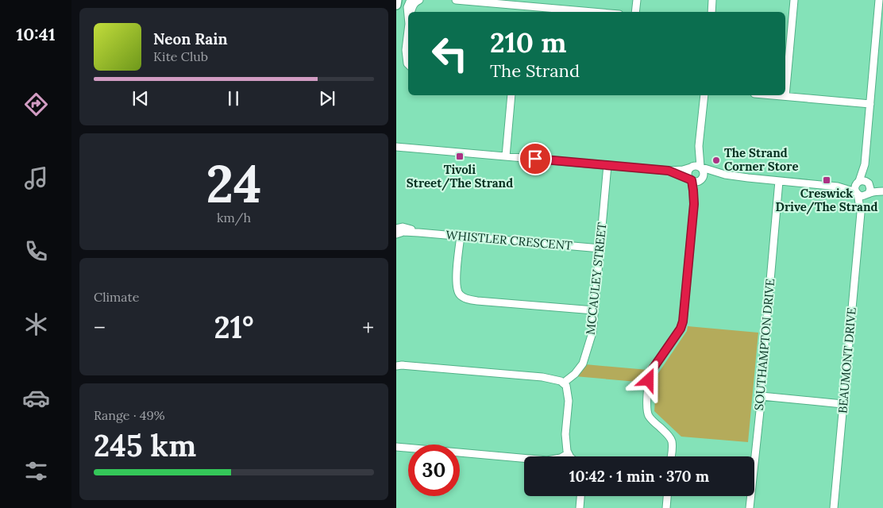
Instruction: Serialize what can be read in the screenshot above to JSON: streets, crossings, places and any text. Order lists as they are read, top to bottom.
{
  "streets": {
    "street": [
      "WHISTLER CRESCENT",
      "MCCAULEY STREET",
      "SOUTHAMPTON DRIVE",
      "BEAUMONT DRIVE"
    ]
  },
  "crossings": [
    ["WHISTLER CRESCENT", "MCCAULEY STREET"]
  ],
  "places": {
    "transit": ["Tivoli Street/The Strand", "Creswick Drive/The Strand"],
    "other": ["The Strand Corner Store"]
  },
  "page": {
    "tabs": "10:41",
    "turn": ["210 m", "The Strand"],
    "song": ["Neon Rain", "Kite Club"],
    "tile": [
      ["24", "km/h"],
      "Climate",
      ["Range · 49%", "245 km"]
    ],
    "heat": ["−", "21°", "+"],
    "limit": "30",
    "trip": "10:42 · 1 min · 370 m"
  }
}
